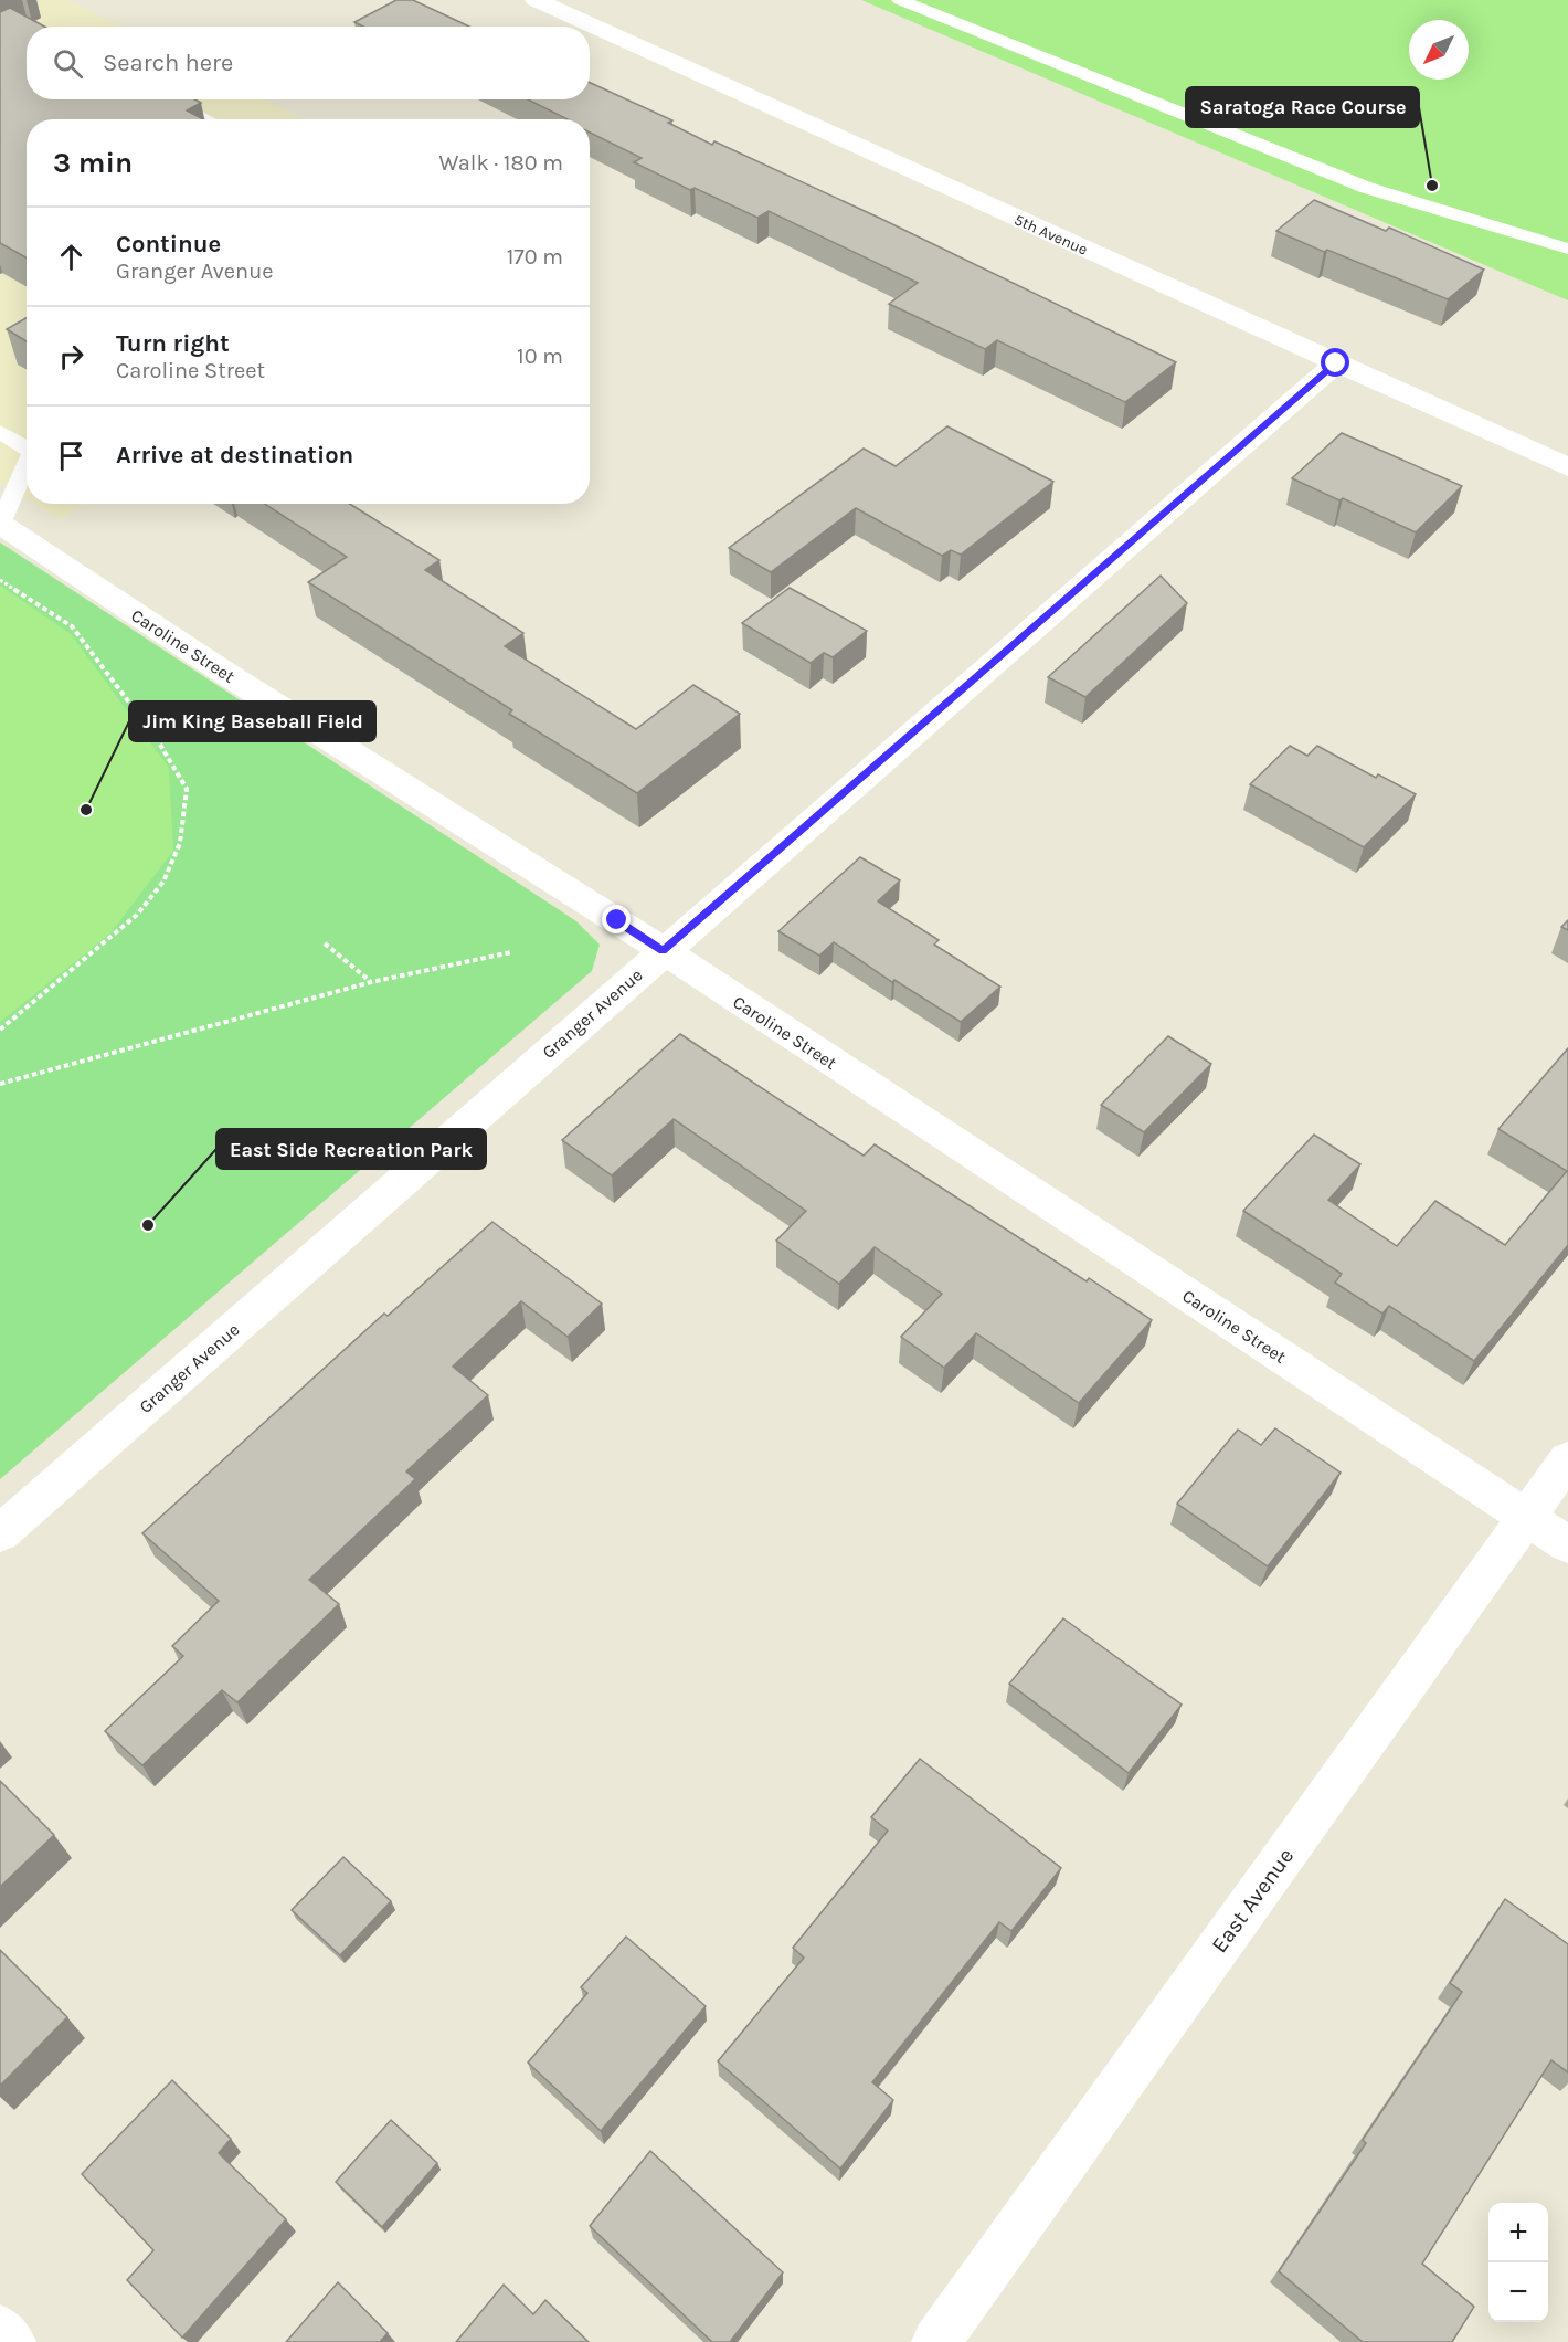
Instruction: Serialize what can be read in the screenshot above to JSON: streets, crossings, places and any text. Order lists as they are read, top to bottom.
{
  "streets": {
    "street": [
      "5th Avenue",
      "Caroline Street",
      "Granger Avenue",
      "East Avenue"
    ]
  },
  "crossings": [
    ["5th Avenue", "Granger Avenue"],
    ["Caroline Street", "Granger Avenue"],
    ["Caroline Street", "East Avenue"]
  ],
  "places": ["Saratoga Race Course", "Jim King Baseball Field", "East Side Recreation Park"],
  "north": "bottom left",
  "page": {
    "search": "Search here",
    "heading": ["3 min", "Walk · 180 m"],
    "list": [
      ["Continue", "Granger Avenue", "170 m"],
      ["Turn right", "Caroline Street", "10 m"],
      "Arrive at destination"
    ],
    "map_buttons": ["+", "−"]
  }
}
